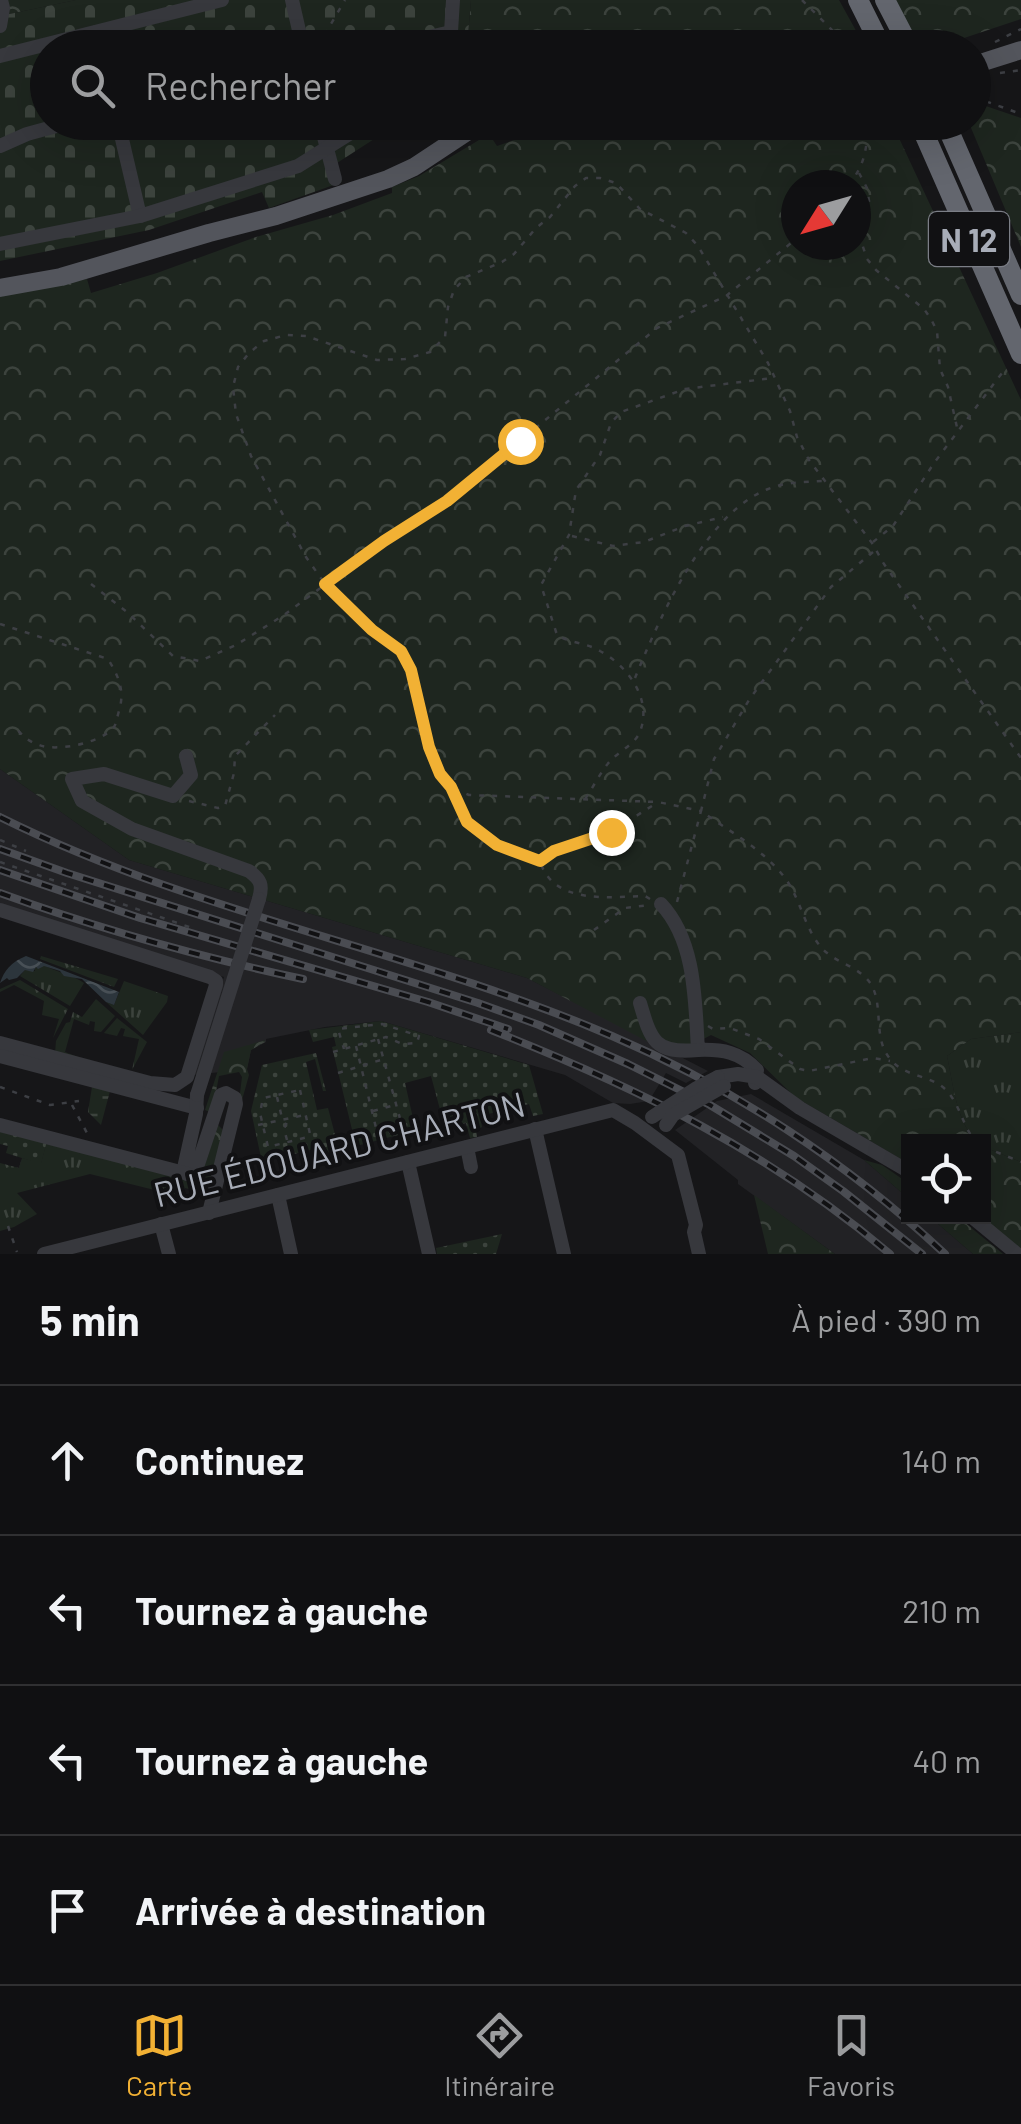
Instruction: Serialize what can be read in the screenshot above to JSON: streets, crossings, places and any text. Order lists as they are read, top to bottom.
{
  "streets": {
    "highway": ["N 12"],
    "street": ["RUE ÉDOUARD CHARTON"]
  },
  "north": "bottom left",
  "page": {
    "search": "Rechercher",
    "heading": ["5 min", "À pied · 390 m"],
    "list": [
      ["Continuez", "140 m"],
      ["Tournez à gauche", "210 m"],
      ["Tournez à gauche", "40 m"],
      "Arrivée à destination"
    ],
    "nav": ["Carte", "Itinéraire", "Favoris"]
  }
}
